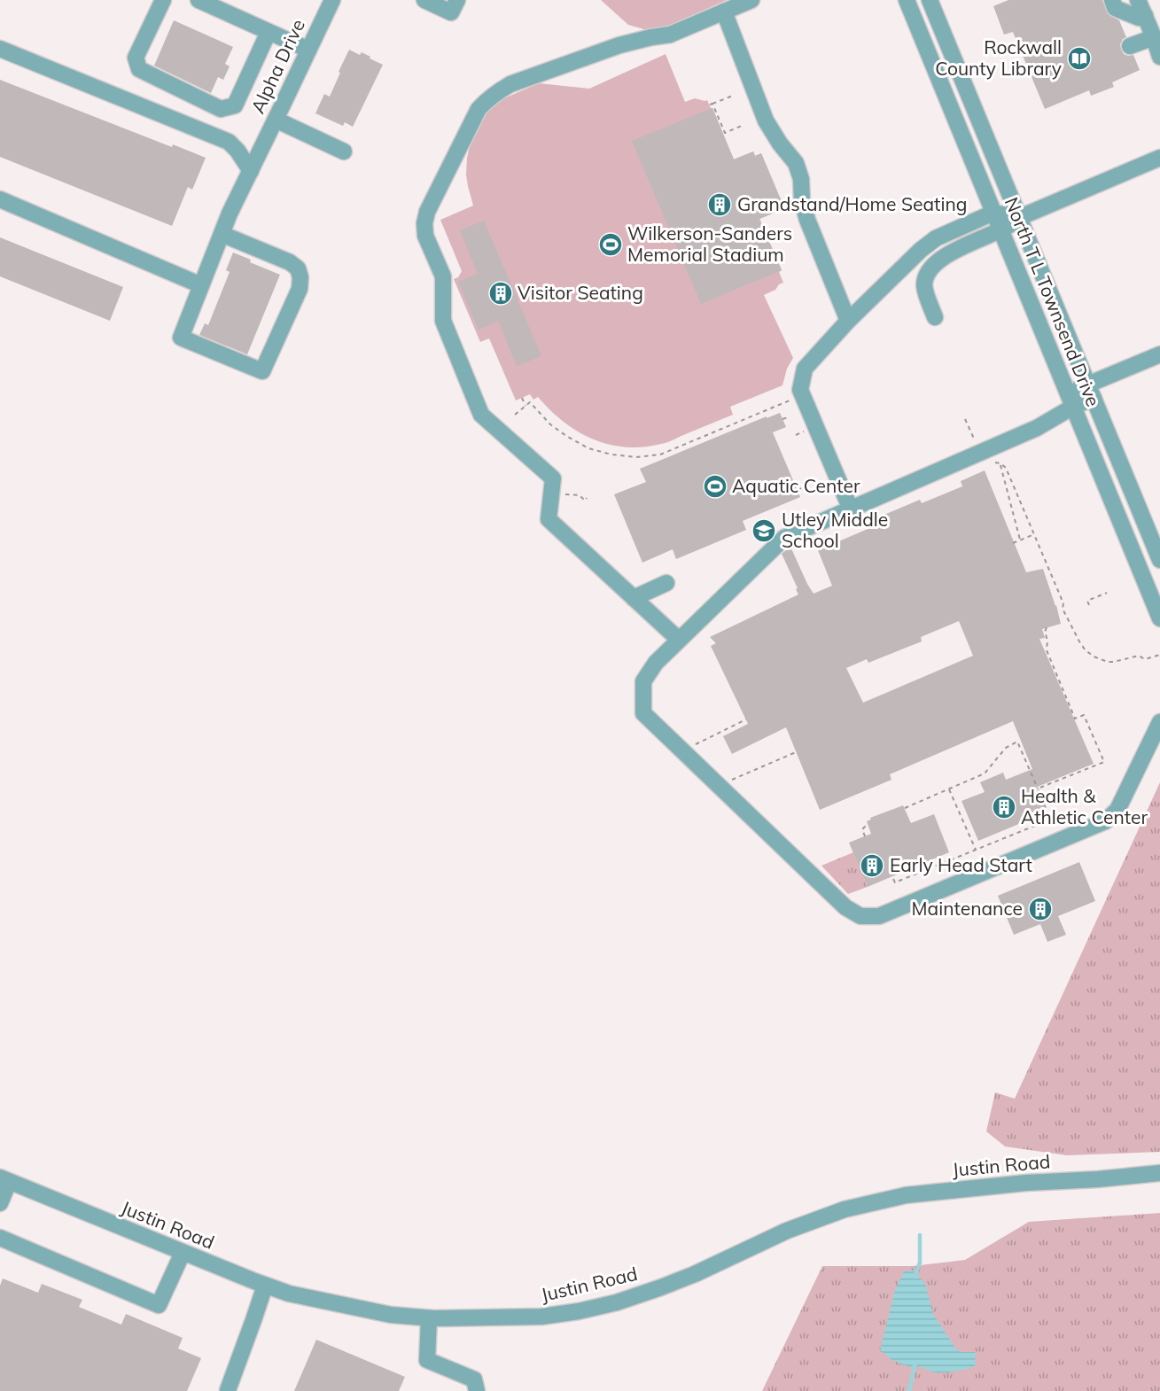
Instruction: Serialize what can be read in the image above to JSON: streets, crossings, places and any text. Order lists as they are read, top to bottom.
{
  "streets": {
    "street": ["Alpha Drive", "North T L Townsend Drive", "Justin Road"]
  },
  "places": {
    "library": ["Rockwall County Library"],
    "building": [
      "Grandstand/Home Seating",
      "Visitor Seating",
      "Health & Athletic Center",
      "Early Head Start",
      "Maintenance"
    ],
    "sports": ["Wilkerson-Sanders Memorial Stadium", "Aquatic Center"],
    "school or university": ["Utley Middle School"]
  }
}
